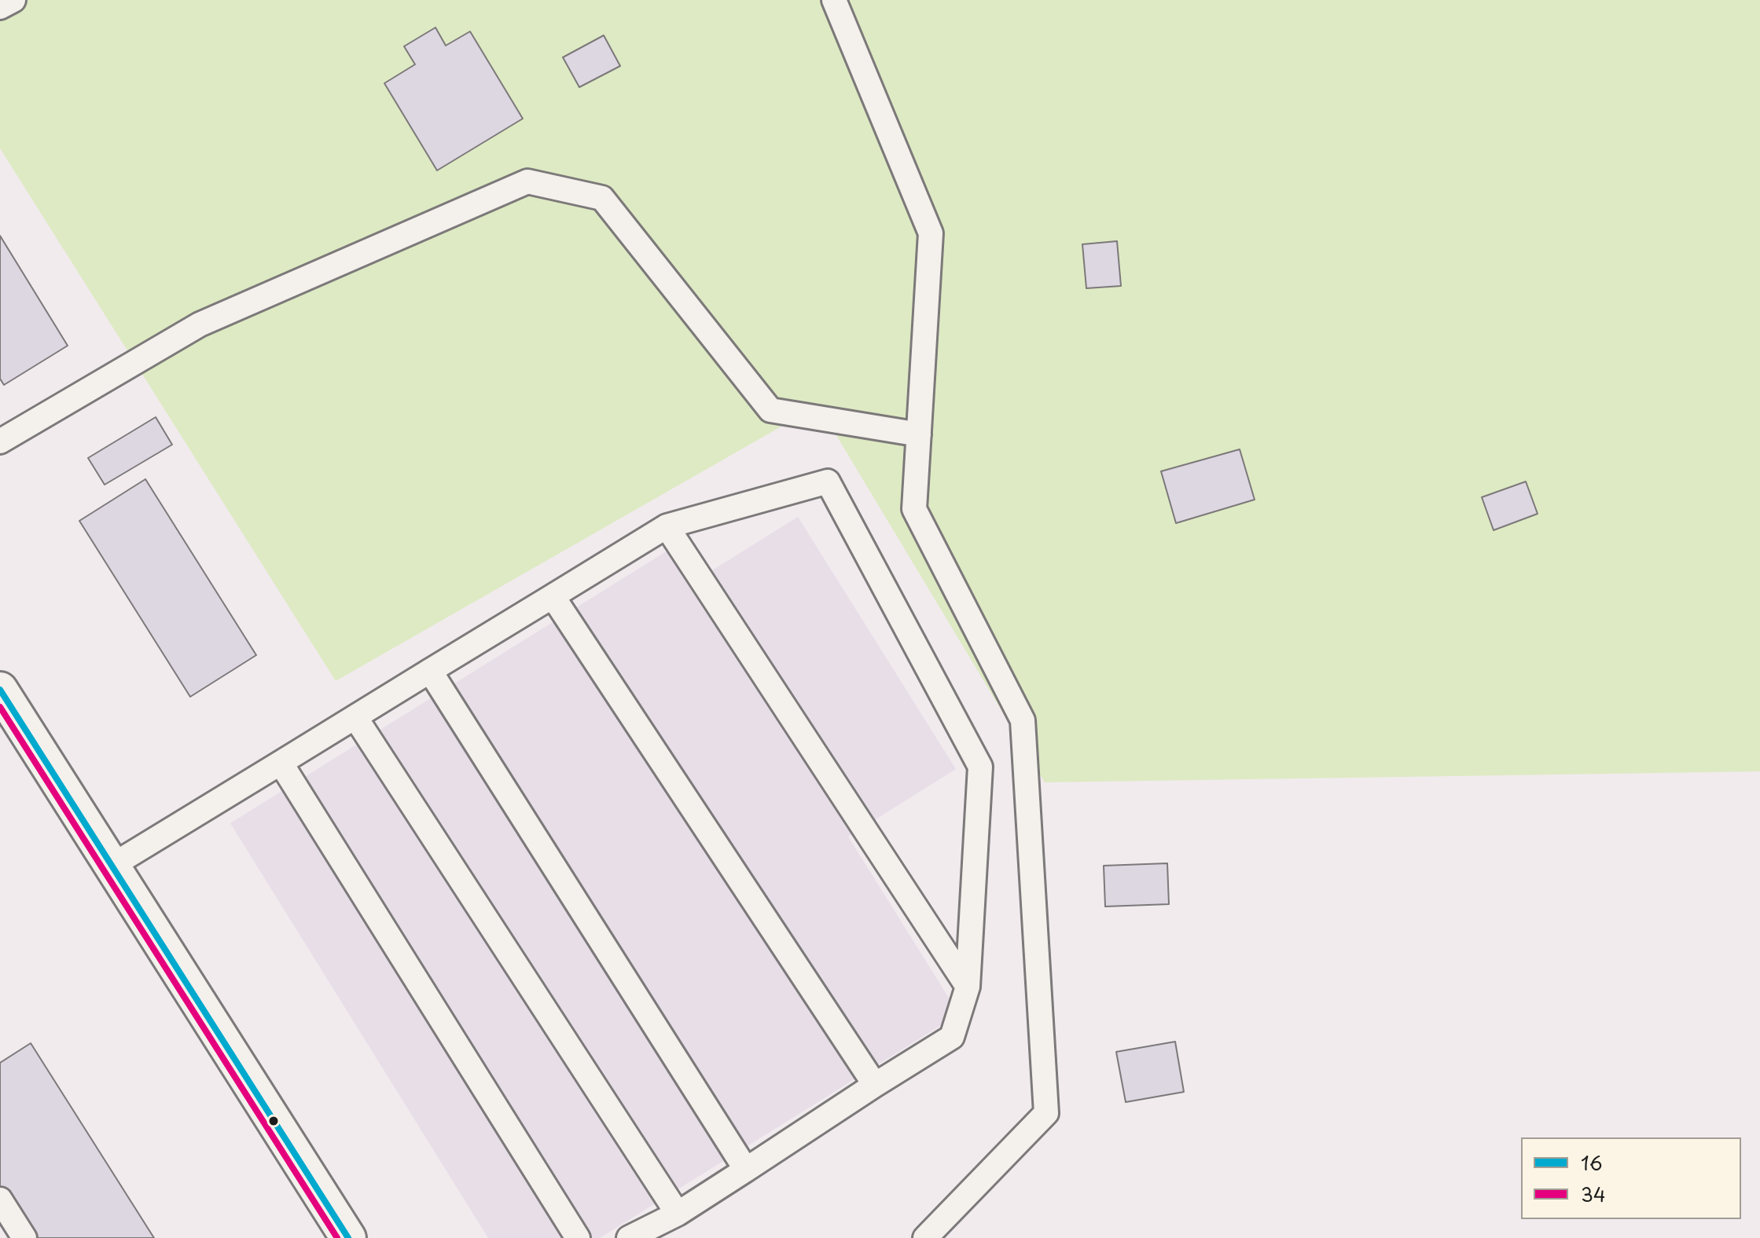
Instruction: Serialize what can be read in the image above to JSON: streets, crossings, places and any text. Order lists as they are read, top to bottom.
{
  "lines": ["transit line 16", "transit line 34"],
  "legend": ["16", "34"]
}
